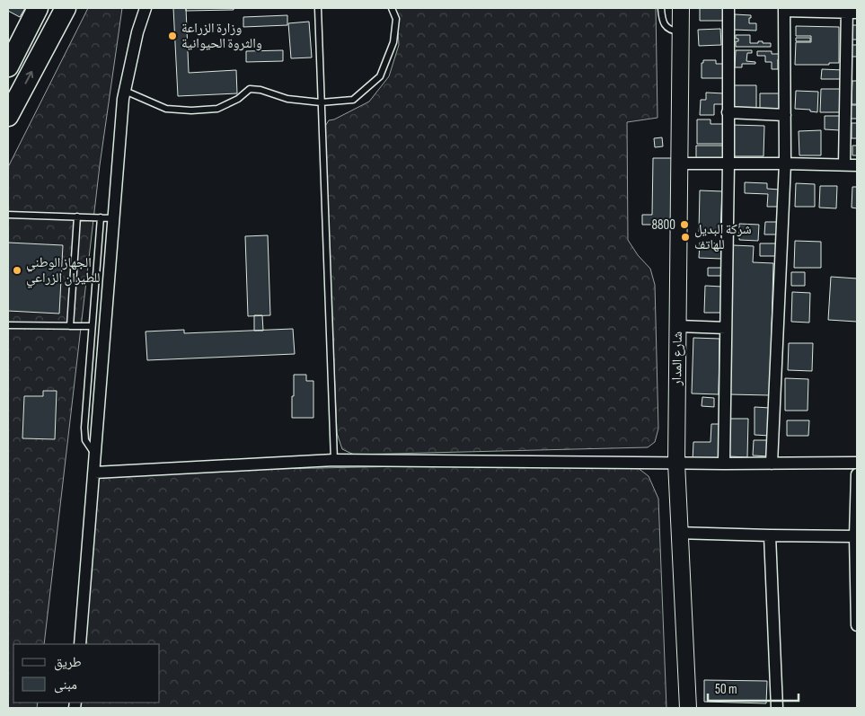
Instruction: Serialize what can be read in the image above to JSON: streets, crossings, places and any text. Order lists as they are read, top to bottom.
{
  "streets": {
    "street": ["شارع المدار"]
  },
  "places": [
    "وزارة الزراعة والثروة الحيوانية",
    "8800",
    "شركة البديل للهاتف",
    "الجهاز الوطني للطيران الزراعي"
  ],
  "legend": ["طريق", "مبنى"],
  "scale_bar": "50 m"
}
